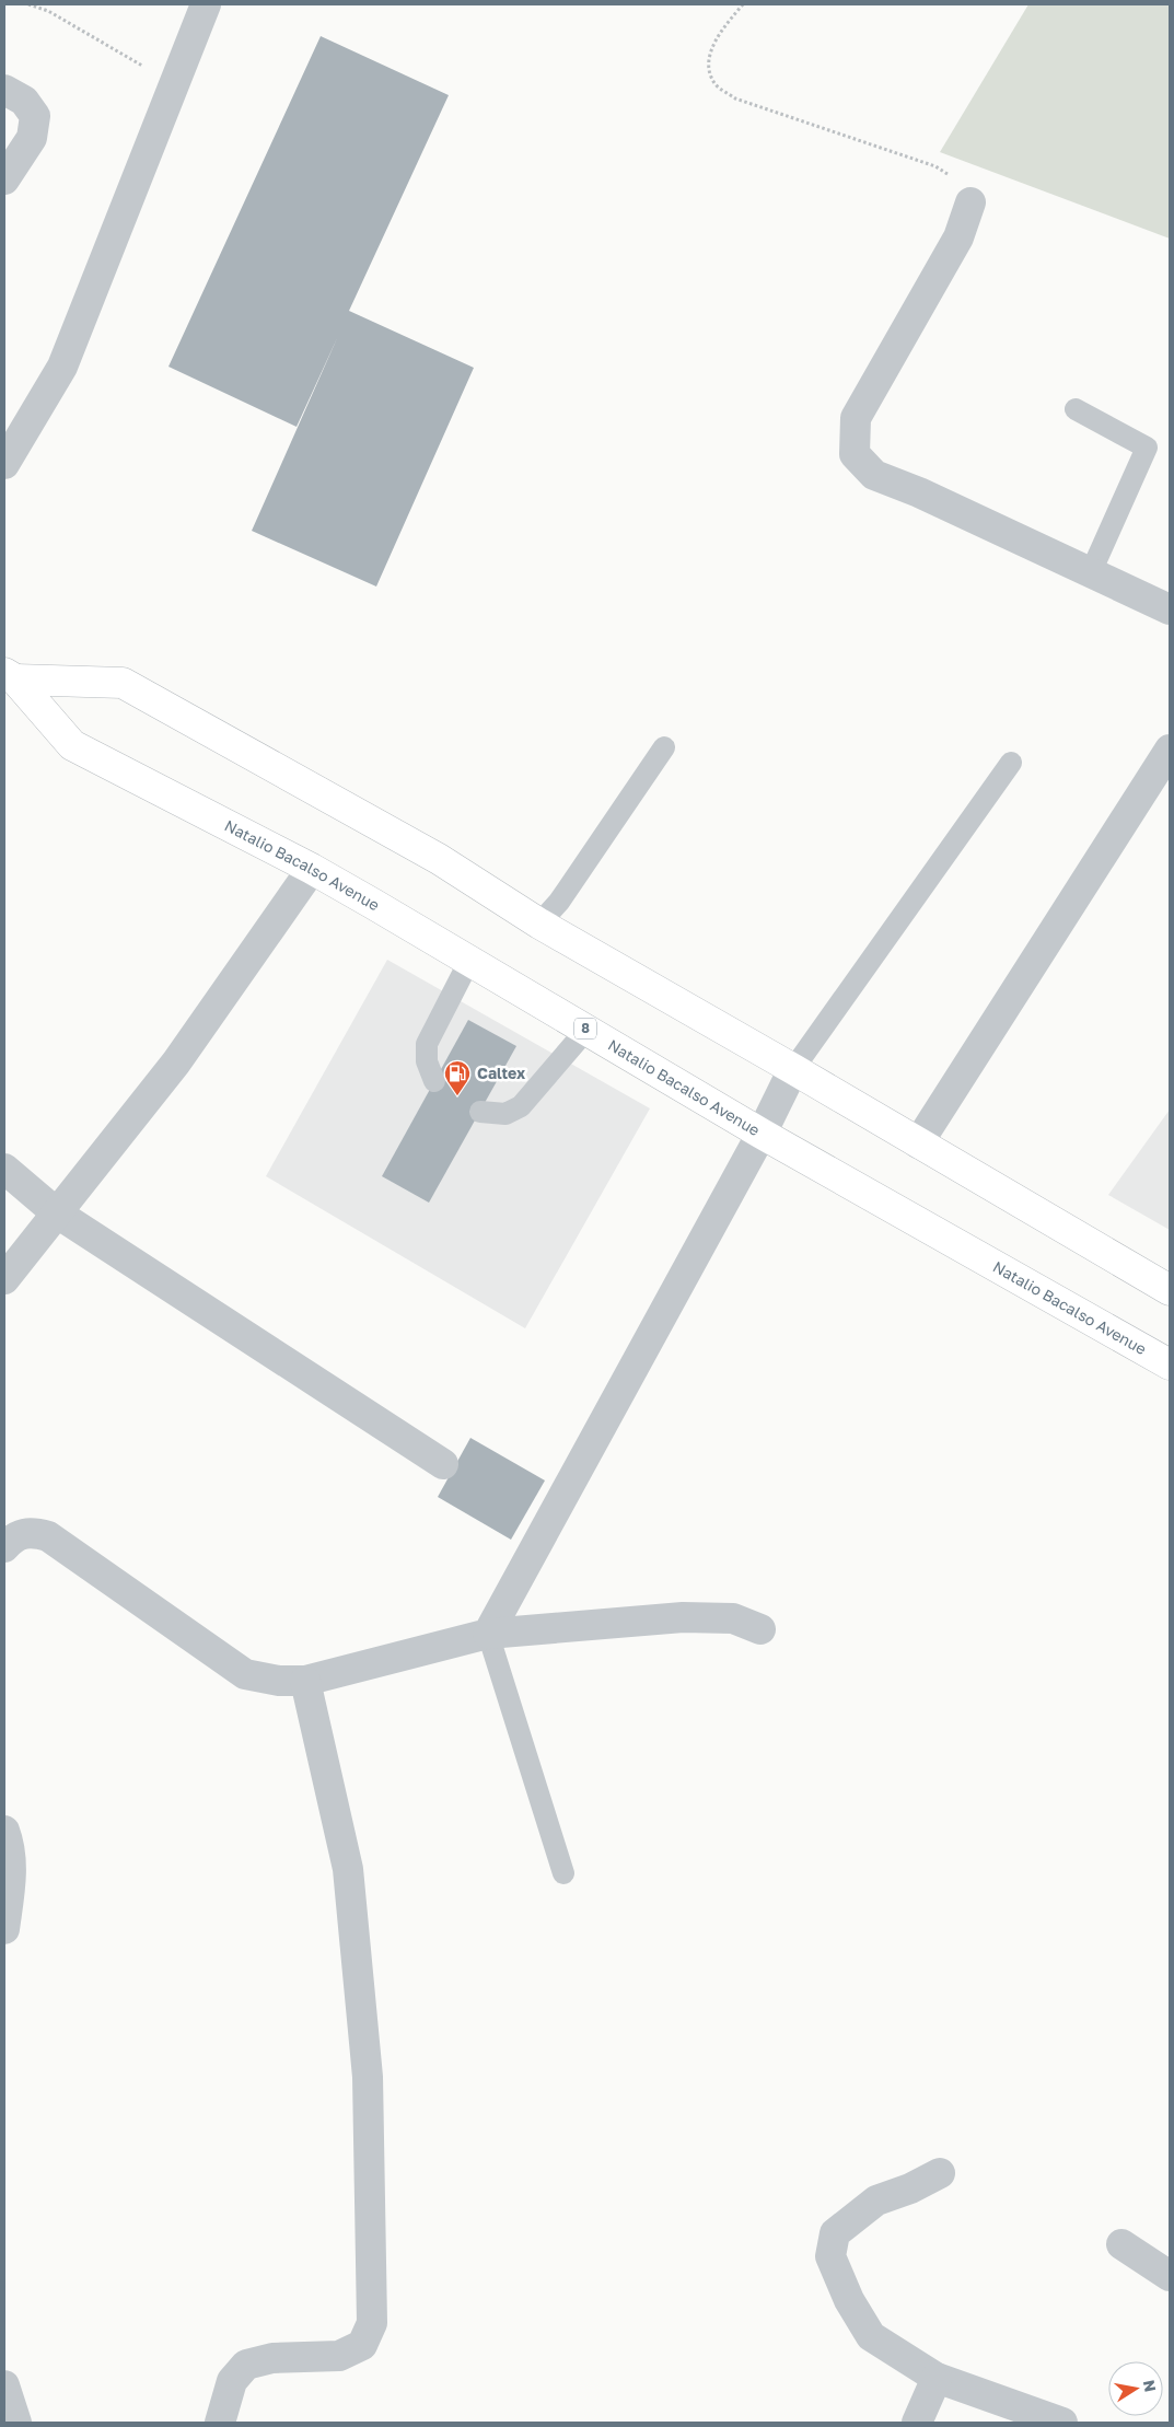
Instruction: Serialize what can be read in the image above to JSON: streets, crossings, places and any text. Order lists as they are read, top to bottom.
{
  "streets": {
    "main road": ["Natalio Bacalso Avenue", "8"]
  },
  "places": {
    "fuel station": ["Caltex"]
  },
  "north": "right"
}
